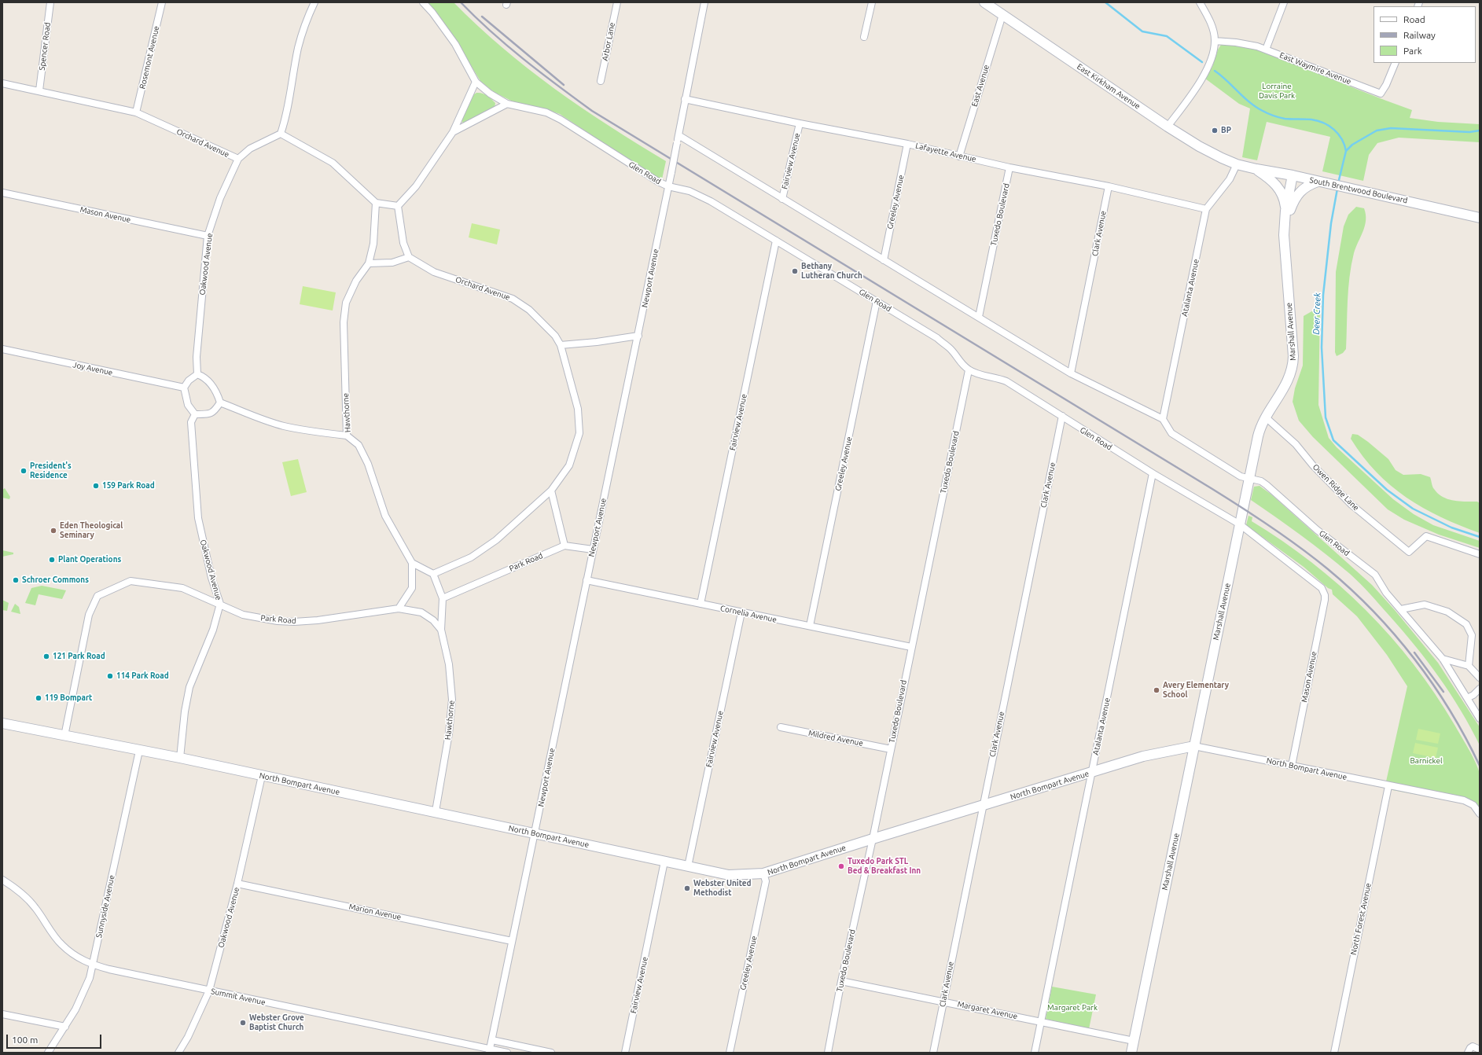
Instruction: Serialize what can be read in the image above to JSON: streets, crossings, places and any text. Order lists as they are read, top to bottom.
{
  "streets": {
    "street": [
      "Arbor Lane",
      "Spencer Road",
      "Rosemont Avenue",
      "East Waymire Avenue",
      "East Avenue",
      "East Kirkham Avenue",
      "Orchard Avenue",
      "Lafayette Avenue",
      "Fairview Avenue",
      "Glen Road",
      "South Brentwood Boulevard",
      "Greeley Avenue",
      "Mason Avenue",
      "Tuxedo Boulevard",
      "Clark Avenue",
      "Oakwood Avenue",
      "Newport Avenue",
      "Atalanta Avenue",
      "Marshall Avenue",
      "Joy Avenue",
      "Hawthorne",
      "Owen Ridge Lane",
      "Park Road",
      "Cornelia Avenue",
      "Mildred Avenue",
      "North Bompart Avenue",
      "Sunnyside Avenue",
      "Marion Avenue",
      "North Forest Avenue",
      "Summit Avenue",
      "Margaret Avenue"
    ]
  },
  "crossings": [
    ["Spencer Road", "Orchard Avenue"],
    ["Rosemont Avenue", "Orchard Avenue"],
    ["East Avenue", "East Kirkham Avenue"],
    ["East Avenue", "Lafayette Avenue"],
    ["East Kirkham Avenue", "South Brentwood Boulevard"],
    ["East Kirkham Avenue", "Atalanta Avenue"],
    ["Orchard Avenue", "Oakwood Avenue"],
    ["Lafayette Avenue", "Fairview Avenue"],
    ["Lafayette Avenue", "Greeley Avenue"],
    ["Lafayette Avenue", "Tuxedo Boulevard"],
    ["Lafayette Avenue", "Clark Avenue"],
    ["Lafayette Avenue", "Newport Avenue"],
    ["Lafayette Avenue", "Atalanta Avenue"],
    ["Fairview Avenue", "Glen Road"],
    ["Fairview Avenue", "Cornelia Avenue"],
    ["Fairview Avenue", "North Bompart Avenue"],
    ["Glen Road", "Greeley Avenue"],
    ["Glen Road", "Mason Avenue"],
    ["Glen Road", "Tuxedo Boulevard"],
    ["Glen Road", "Clark Avenue"],
    ["Glen Road", "Newport Avenue"],
    ["Glen Road", "Atalanta Avenue"],
    ["Glen Road", "Marshall Avenue"],
    ["South Brentwood Boulevard", "Atalanta Avenue"],
    ["South Brentwood Boulevard", "Marshall Avenue"],
    ["Greeley Avenue", "Cornelia Avenue"],
    ["Greeley Avenue", "North Bompart Avenue"],
    ["Mason Avenue", "Oakwood Avenue"],
    ["Mason Avenue", "North Bompart Avenue"],
    ["Tuxedo Boulevard", "Cornelia Avenue"],
    ["Tuxedo Boulevard", "Mildred Avenue"],
    ["Tuxedo Boulevard", "North Bompart Avenue"],
    ["Tuxedo Boulevard", "Margaret Avenue"],
    ["Clark Avenue", "North Bompart Avenue"],
    ["Clark Avenue", "Margaret Avenue"],
    ["Oakwood Avenue", "Joy Avenue"],
    ["Oakwood Avenue", "Park Road"],
    ["Oakwood Avenue", "North Bompart Avenue"],
    ["Oakwood Avenue", "Marion Avenue"],
    ["Oakwood Avenue", "Summit Avenue"],
    ["Newport Avenue", "Cornelia Avenue"],
    ["Newport Avenue", "North Bompart Avenue"],
    ["Newport Avenue", "Marion Avenue"],
    ["Newport Avenue", "Summit Avenue"],
    ["Atalanta Avenue", "North Bompart Avenue"],
    ["Atalanta Avenue", "Margaret Avenue"],
    ["Marshall Avenue", "Owen Ridge Lane"],
    ["Marshall Avenue", "North Bompart Avenue"],
    ["Marshall Avenue", "Margaret Avenue"],
    ["Hawthorne", "Park Road"],
    ["Hawthorne", "North Bompart Avenue"],
    ["Park Road", "North Bompart Avenue"],
    ["North Bompart Avenue", "Sunnyside Avenue"],
    ["North Bompart Avenue", "North Forest Avenue"],
    ["Sunnyside Avenue", "Summit Avenue"]
  ],
  "water": ["Deer Creek"],
  "parks": ["Lorraine Davis Park", "Barnickel", "Margaret Park"],
  "places": [
    "BP",
    "Bethany Lutheran Church",
    "President's Residence",
    "159 Park Road",
    "Eden Theological Seminary",
    "Plant Operations",
    "Schroer Commons",
    "121 Park Road",
    "114 Park Road",
    "Avery Elementary School",
    "119 Bompart",
    "Tuxedo Park STL Bed & Breakfast Inn",
    "Webster United Methodist",
    "Webster Grove Baptist Church"
  ],
  "legend": ["Road", "Railway", "Park"],
  "scale_bar": "100 m"
}
